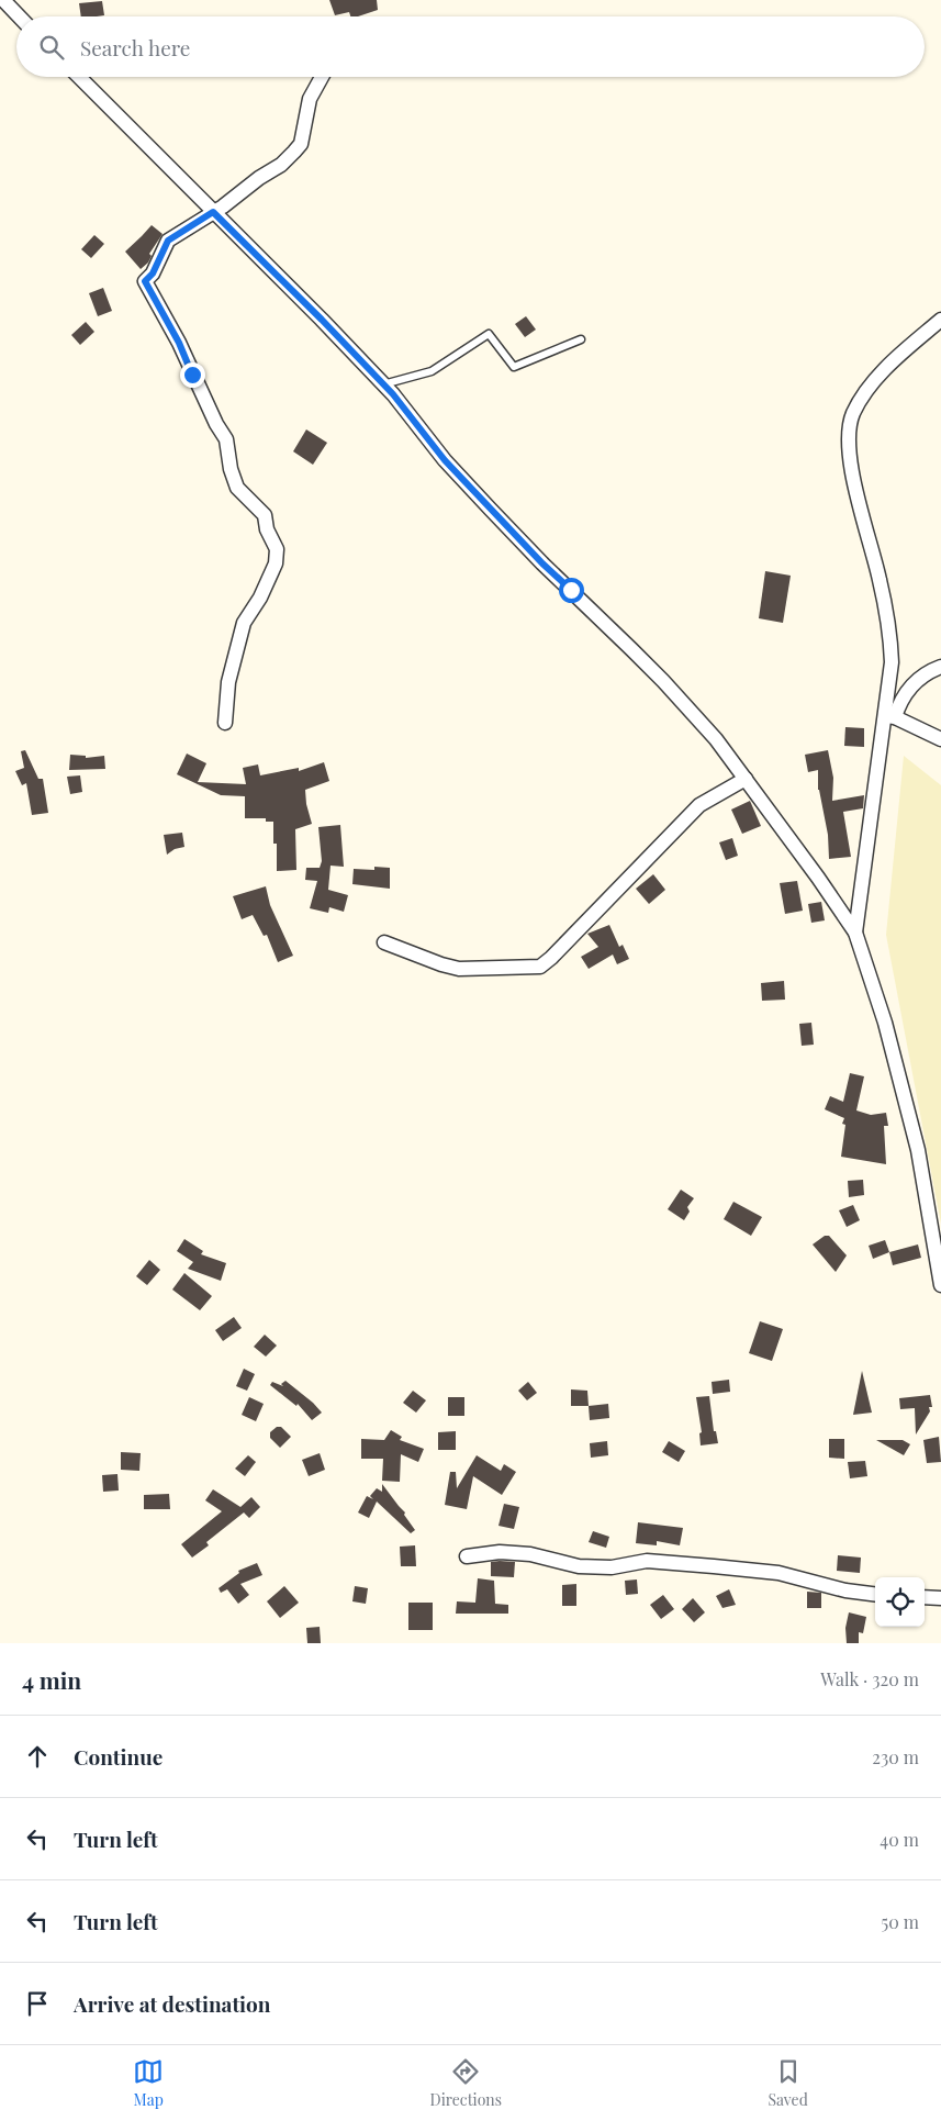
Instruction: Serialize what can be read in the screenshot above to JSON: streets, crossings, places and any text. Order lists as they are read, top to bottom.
{
  "page": {
    "search": "Search here",
    "heading": ["4 min", "Walk · 320 m"],
    "list": [
      ["Continue", "230 m"],
      ["Turn left", "40 m"],
      ["Turn left", "50 m"],
      "Arrive at destination"
    ],
    "nav": ["Map", "Directions", "Saved"]
  }
}
